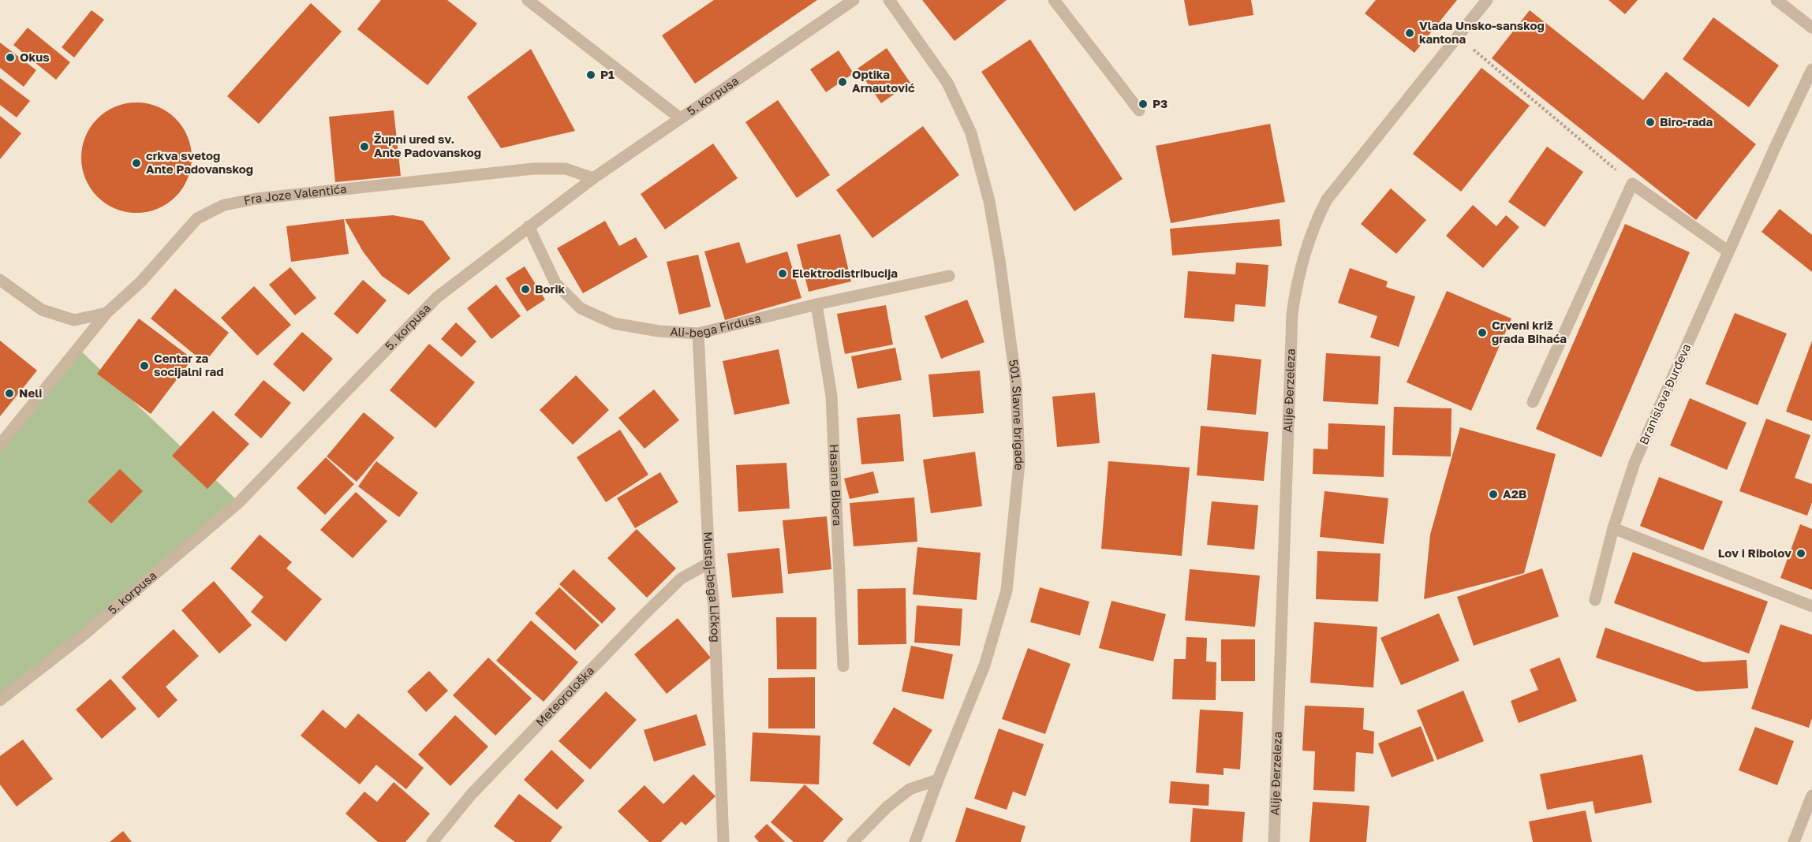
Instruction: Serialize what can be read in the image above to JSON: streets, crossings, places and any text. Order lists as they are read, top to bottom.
{
  "streets": {
    "street": [
      "5. korpusa",
      "Fra Joze Valentića",
      "Ali-bega Firdusa",
      "Alije Đerzeleza",
      "Branislava Đurđeva",
      "501. Slavne brigade",
      "Hasana Bibera",
      "Mustaj-bega Ličkog",
      "Meteorološka"
    ]
  },
  "crossings": [
    ["5. korpusa", "Fra Joze Valentića"],
    ["5. korpusa", "Ali-bega Firdusa"],
    ["Ali-bega Firdusa", "Hasana Bibera"],
    ["Ali-bega Firdusa", "Mustaj-bega Ličkog"],
    ["Mustaj-bega Ličkog", "Meteorološka"]
  ],
  "places": [
    "Vlada Unsko-sanskog kantona",
    "Okus",
    "P1",
    "Optika Arnautović",
    "P3",
    "Biro-rada",
    "Župni ured sv. Ante Padovanskog",
    "crkva svetog Ante Padovanskog",
    "Elektrodistribucija",
    "Borik",
    "Crveni križ grada Bihaća",
    "Centar za socijalni rad",
    "Neli",
    "A2B",
    "Lov i Ribolov"
  ]
}
